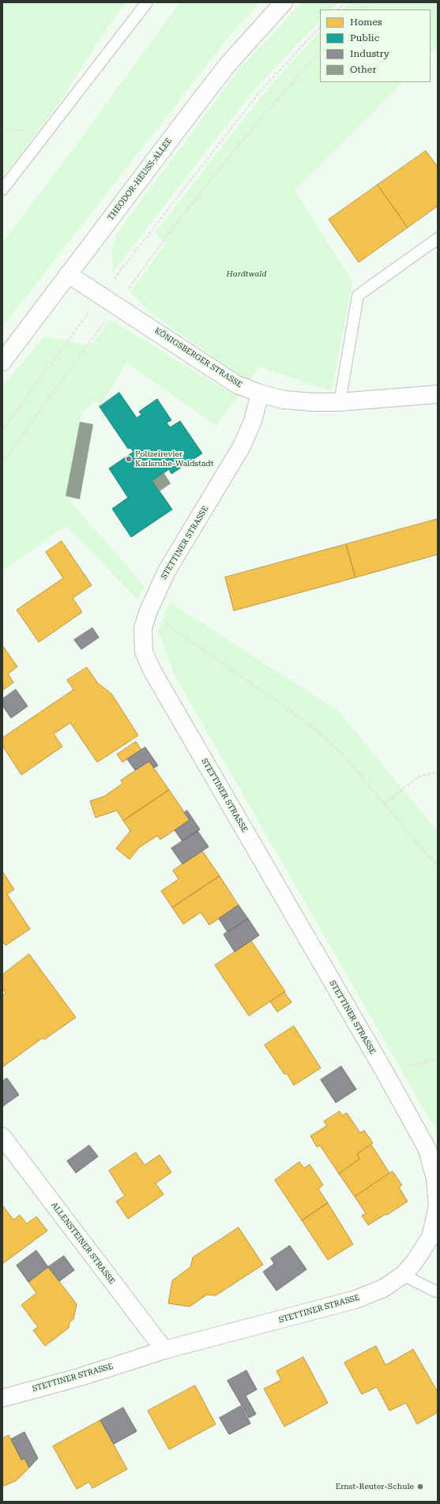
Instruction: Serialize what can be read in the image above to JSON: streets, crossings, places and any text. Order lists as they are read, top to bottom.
{
  "streets": {
    "street": [
      "THEODOR-HEUSS-ALLEE",
      "KÖNIGSBERGER STRASSE",
      "STETTINER STRASSE",
      "ALLENSTEINER STRASSE"
    ]
  },
  "crossings": [
    ["THEODOR-HEUSS-ALLEE", "KÖNIGSBERGER STRASSE"],
    ["KÖNIGSBERGER STRASSE", "STETTINER STRASSE"],
    ["STETTINER STRASSE", "ALLENSTEINER STRASSE"]
  ],
  "parks": ["Hardtwald"],
  "places": ["Polizeirevier Karlsruhe-Waldstadt", "Ernst-Reuter-Schule"],
  "legend": [
    "Homes",
    "Public",
    "Industry",
    "Other"
  ]
}
